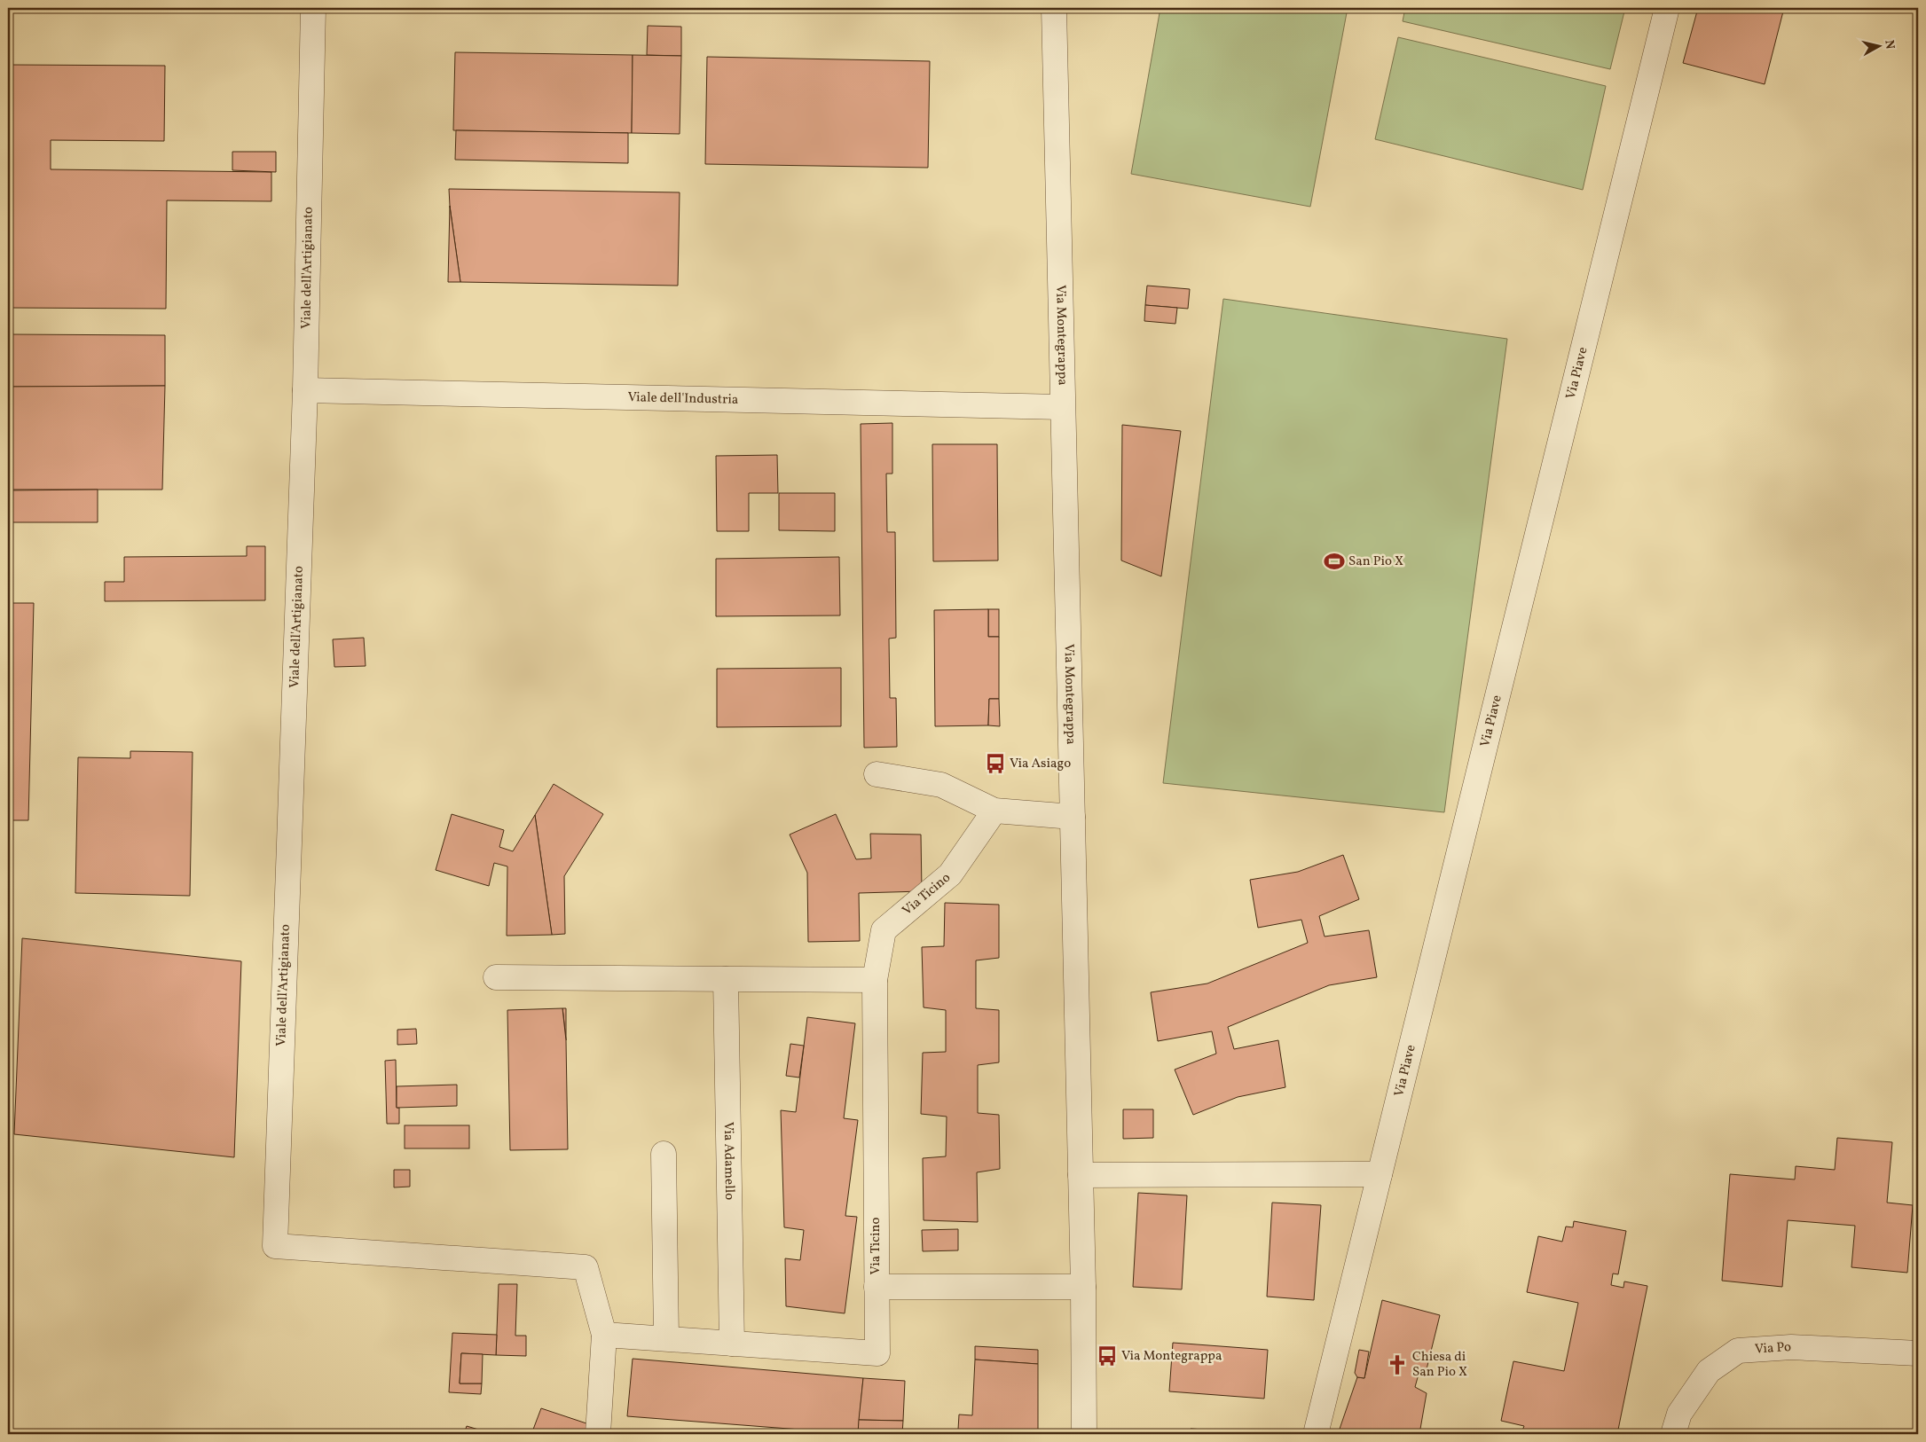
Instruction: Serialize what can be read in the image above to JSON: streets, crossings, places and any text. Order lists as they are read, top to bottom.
{
  "streets": {
    "street": [
      "Viale dell'Artigianato",
      "Via Montegrappa",
      "Via Piave",
      "Viale dell'Industria",
      "Via Ticino",
      "Via Adamello",
      "Via Po"
    ]
  },
  "crossings": [
    ["Viale dell'Artigianato", "Viale dell'Industria"],
    ["Viale dell'Artigianato", "Via Ticino"],
    ["Via Montegrappa", "Viale dell'Industria"],
    ["Via Ticino", "Via Adamello"]
  ],
  "places": {
    "sports": ["San Pio X"],
    "bus stop": ["Via Asiago", "Via Montegrappa"],
    "church": ["Chiesa di San Pio X"]
  },
  "north": "right"
}
